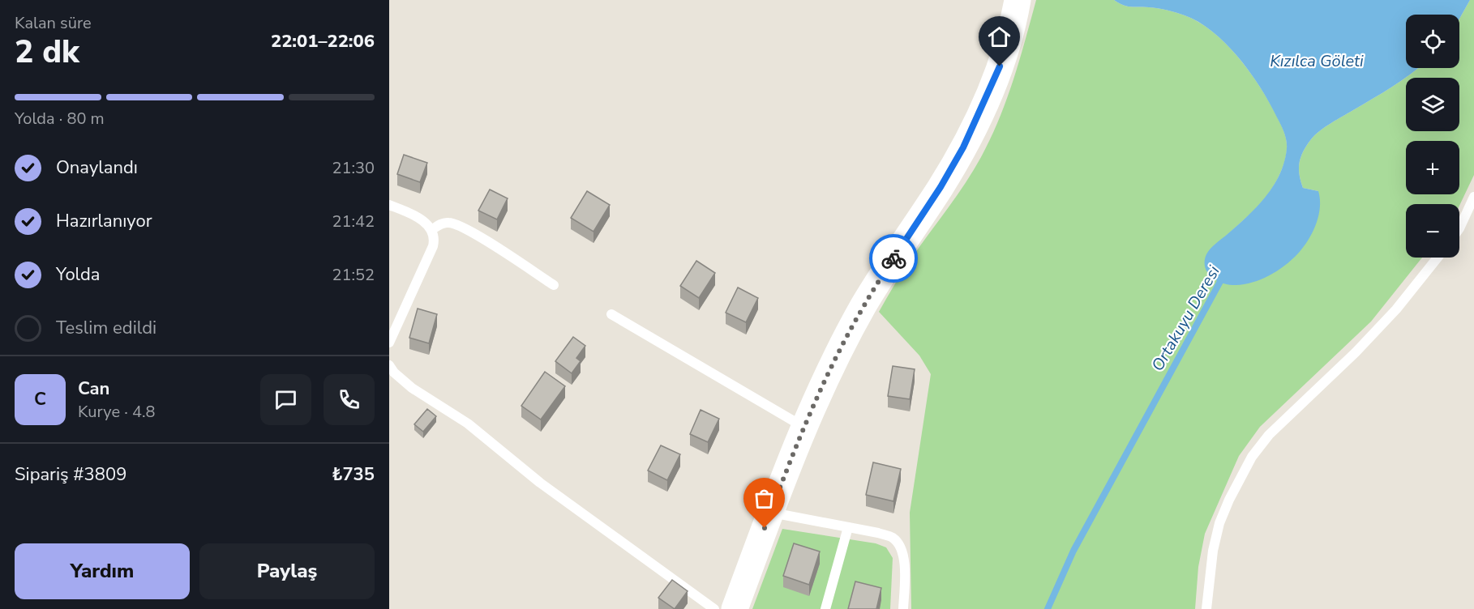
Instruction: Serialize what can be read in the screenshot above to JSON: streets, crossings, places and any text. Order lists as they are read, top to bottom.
{
  "water": ["Kızılca Göleti", "Ortakuyu Deresi"],
  "page": {
    "heading": ["2 dk", "Kalan süre", "22:01–22:06"],
    "panel": [
      "Can",
      "Kurye · 4.8",
      "Sipariş #3809",
      "₺735"
    ],
    "map_buttons": ["+", "−"],
    "bar": "Yolda · 80 m",
    "list": [
      ["Onaylandı", "21:30"],
      ["Hazırlanıyor", "21:42"],
      ["Yolda", "21:52"],
      "Teslim edildi"
    ],
    "round": "C",
    "buttons": ["Yardım", "Paylaş"]
  }
}
